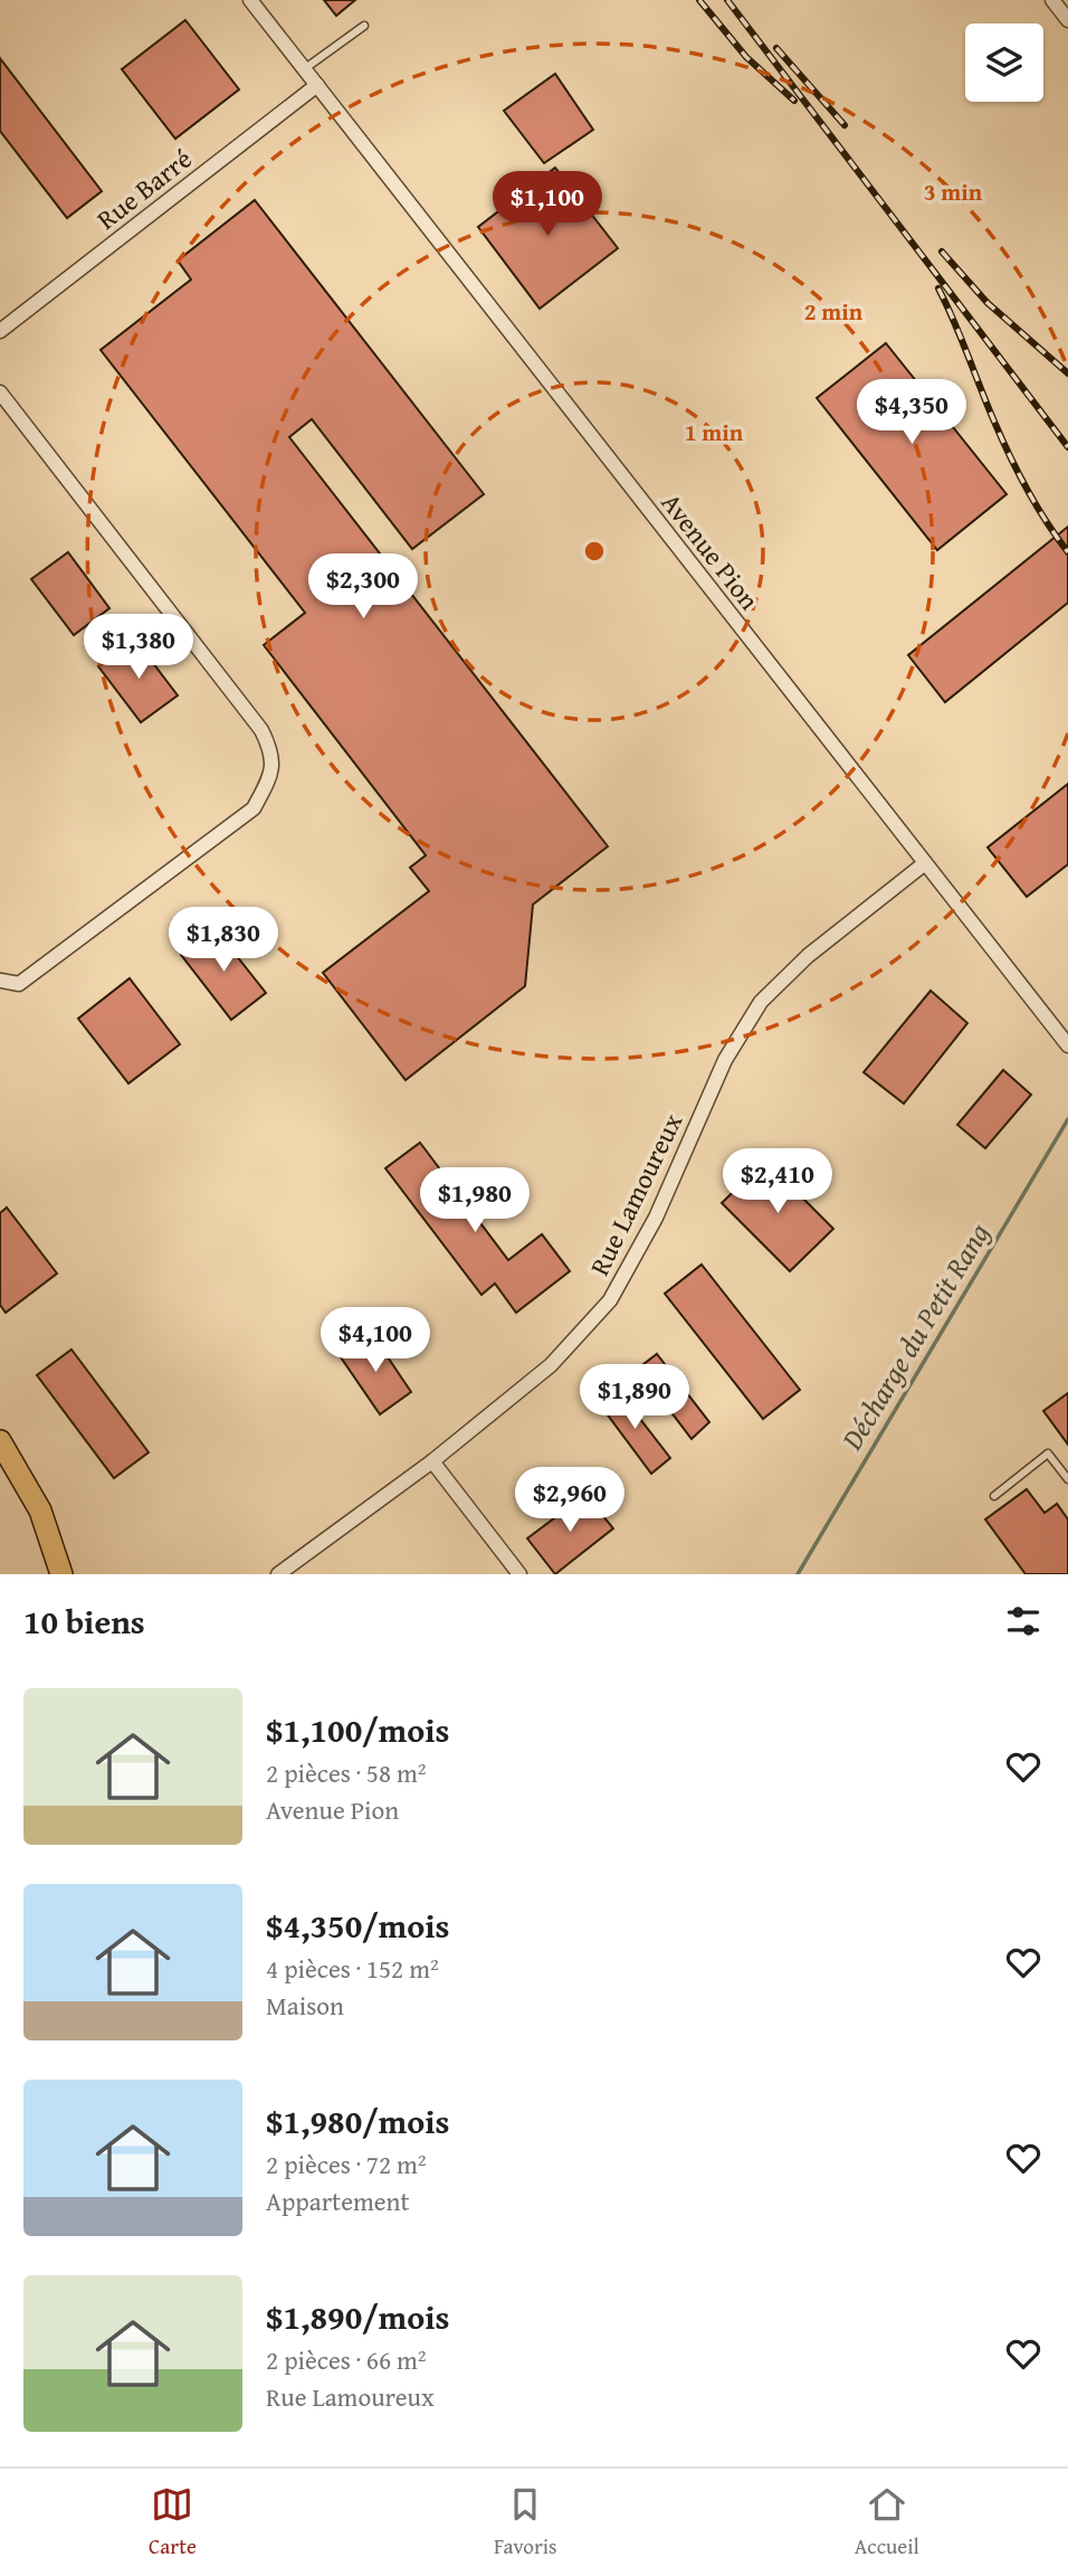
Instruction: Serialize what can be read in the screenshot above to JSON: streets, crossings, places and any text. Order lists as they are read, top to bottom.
{
  "streets": {
    "street": ["Rue Barré", "Avenue Pion", "Rue Lamoureux"]
  },
  "crossings": [
    ["Rue Barré", "Avenue Pion"],
    ["Avenue Pion", "Rue Lamoureux"]
  ],
  "water": ["Décharge du Petit Rang"],
  "page": {
    "price": [
      "$1,100",
      "$4,350",
      "$2,300",
      "$1,380",
      "$1,830",
      "$2,410",
      "$1,980",
      "$4,100",
      "$1,890",
      "$2,960"
    ],
    "heading": "10 biens",
    "list": [
      {
        "name": "$1,100/mois",
        "note": "2 pièces · 58 m² · Avenue Pion"
      },
      {
        "name": "$4,350/mois",
        "note": "4 pièces · 152 m² · Maison"
      },
      {
        "name": "$1,980/mois",
        "note": "2 pièces · 72 m² · Appartement"
      },
      {
        "name": "$1,890/mois",
        "note": "2 pièces · 66 m² · Rue Lamoureux"
      }
    ],
    "tabs": ["Carte", "Favoris", "Accueil"]
  },
  "rings": ["3 min", "2 min", "1 min"]
}
